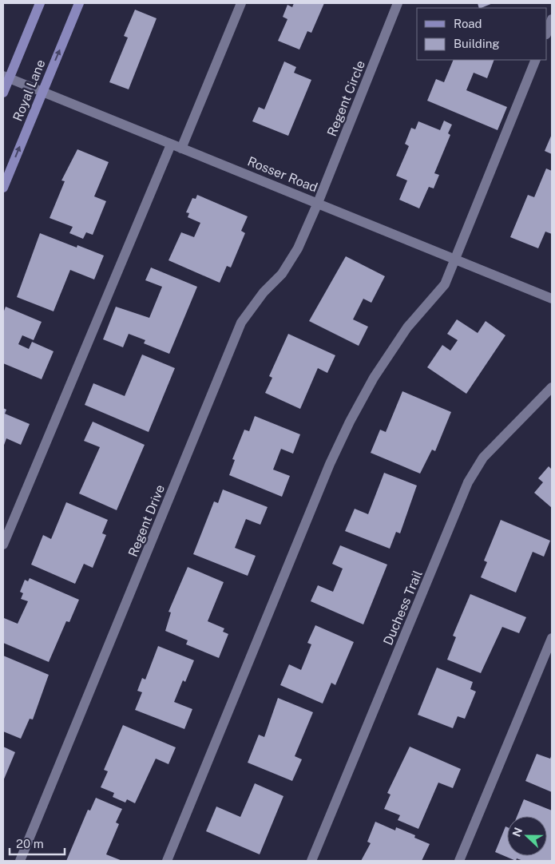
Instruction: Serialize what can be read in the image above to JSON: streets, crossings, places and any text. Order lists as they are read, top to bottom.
{
  "streets": {
    "main road": ["Royal Lane"],
    "street": [
      "Regent Circle",
      "Rosser Road",
      "Regent Drive",
      "Duchess Trail"
    ]
  },
  "crossings": [
    ["Royal Lane", "Rosser Road"],
    ["Regent Circle", "Rosser Road"],
    ["Regent Circle", "Regent Drive"],
    ["Rosser Road", "Regent Drive"]
  ],
  "legend": ["Road", "Building"],
  "scale_bar": "20 m",
  "north": "left"
}
